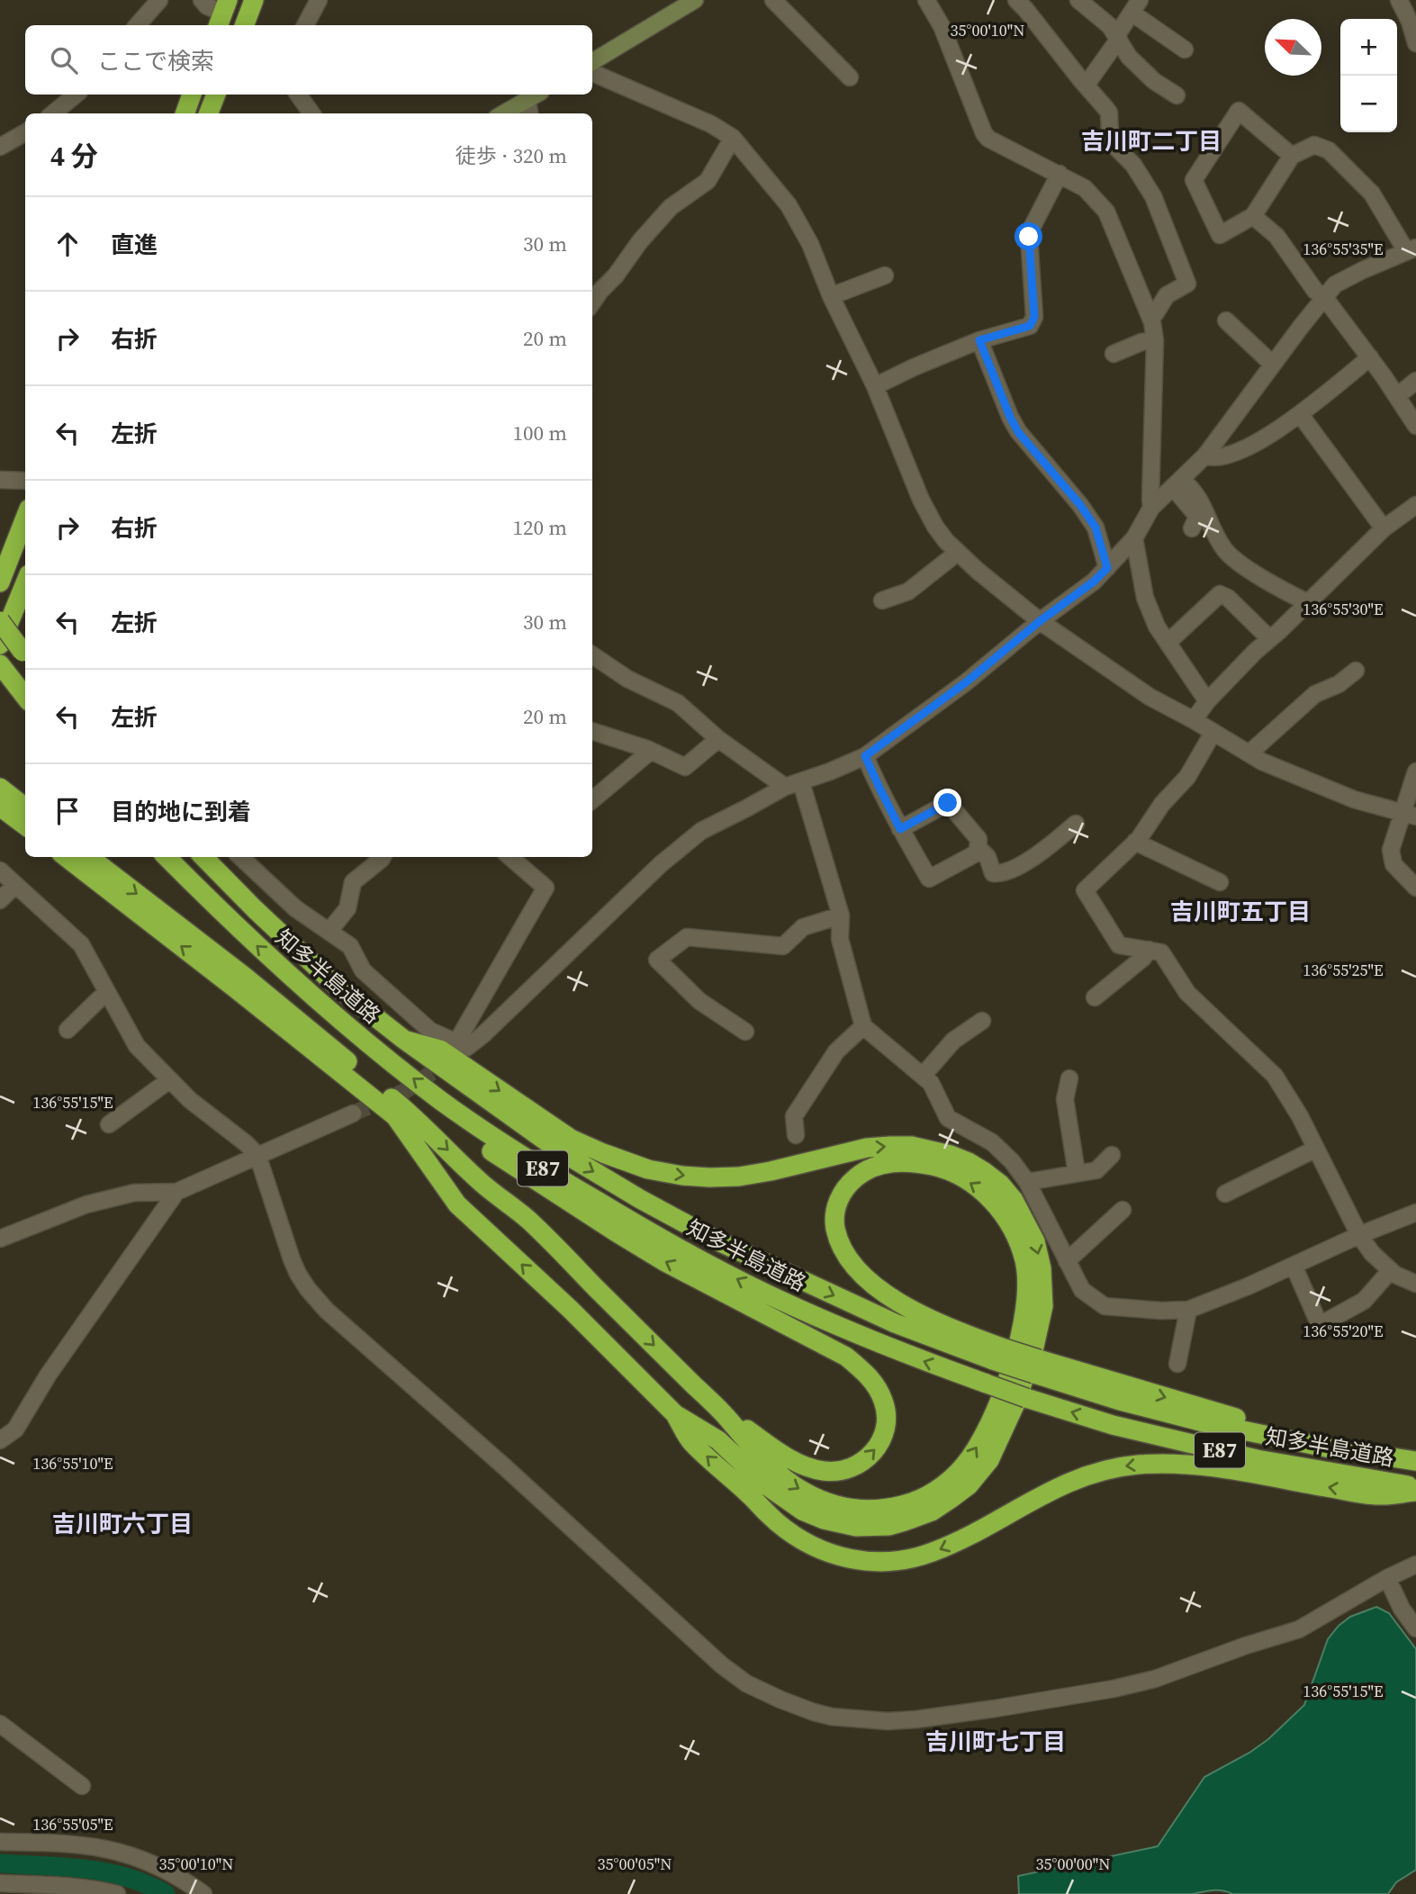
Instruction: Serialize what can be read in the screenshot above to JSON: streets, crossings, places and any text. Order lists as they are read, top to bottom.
{
  "streets": {
    "highway": ["知多半島道路", "E87"]
  },
  "districts": [
    "吉川町二丁目",
    "吉川町五丁目",
    "吉川町六丁目",
    "吉川町七丁目"
  ],
  "north": "top left",
  "page": {
    "map_buttons": ["+", "−"],
    "search": "ここで検索",
    "heading": ["4 分", "徒歩 · 320 m"],
    "list": [
      ["直進", "30 m"],
      ["右折", "20 m"],
      ["左折", "100 m"],
      ["右折", "120 m"],
      ["左折", "30 m"],
      ["左折", "20 m"],
      "目的地に到着"
    ]
  },
  "coordinates": [
    "35°00'10\"N",
    "136°55'35\"E",
    "136°55'30\"E",
    "136°55'25\"E",
    "136°55'15\"E",
    "136°55'20\"E",
    "136°55'10\"E",
    "136°55'05\"E",
    "35°00'05\"N",
    "35°00'00\"N"
  ]
}
